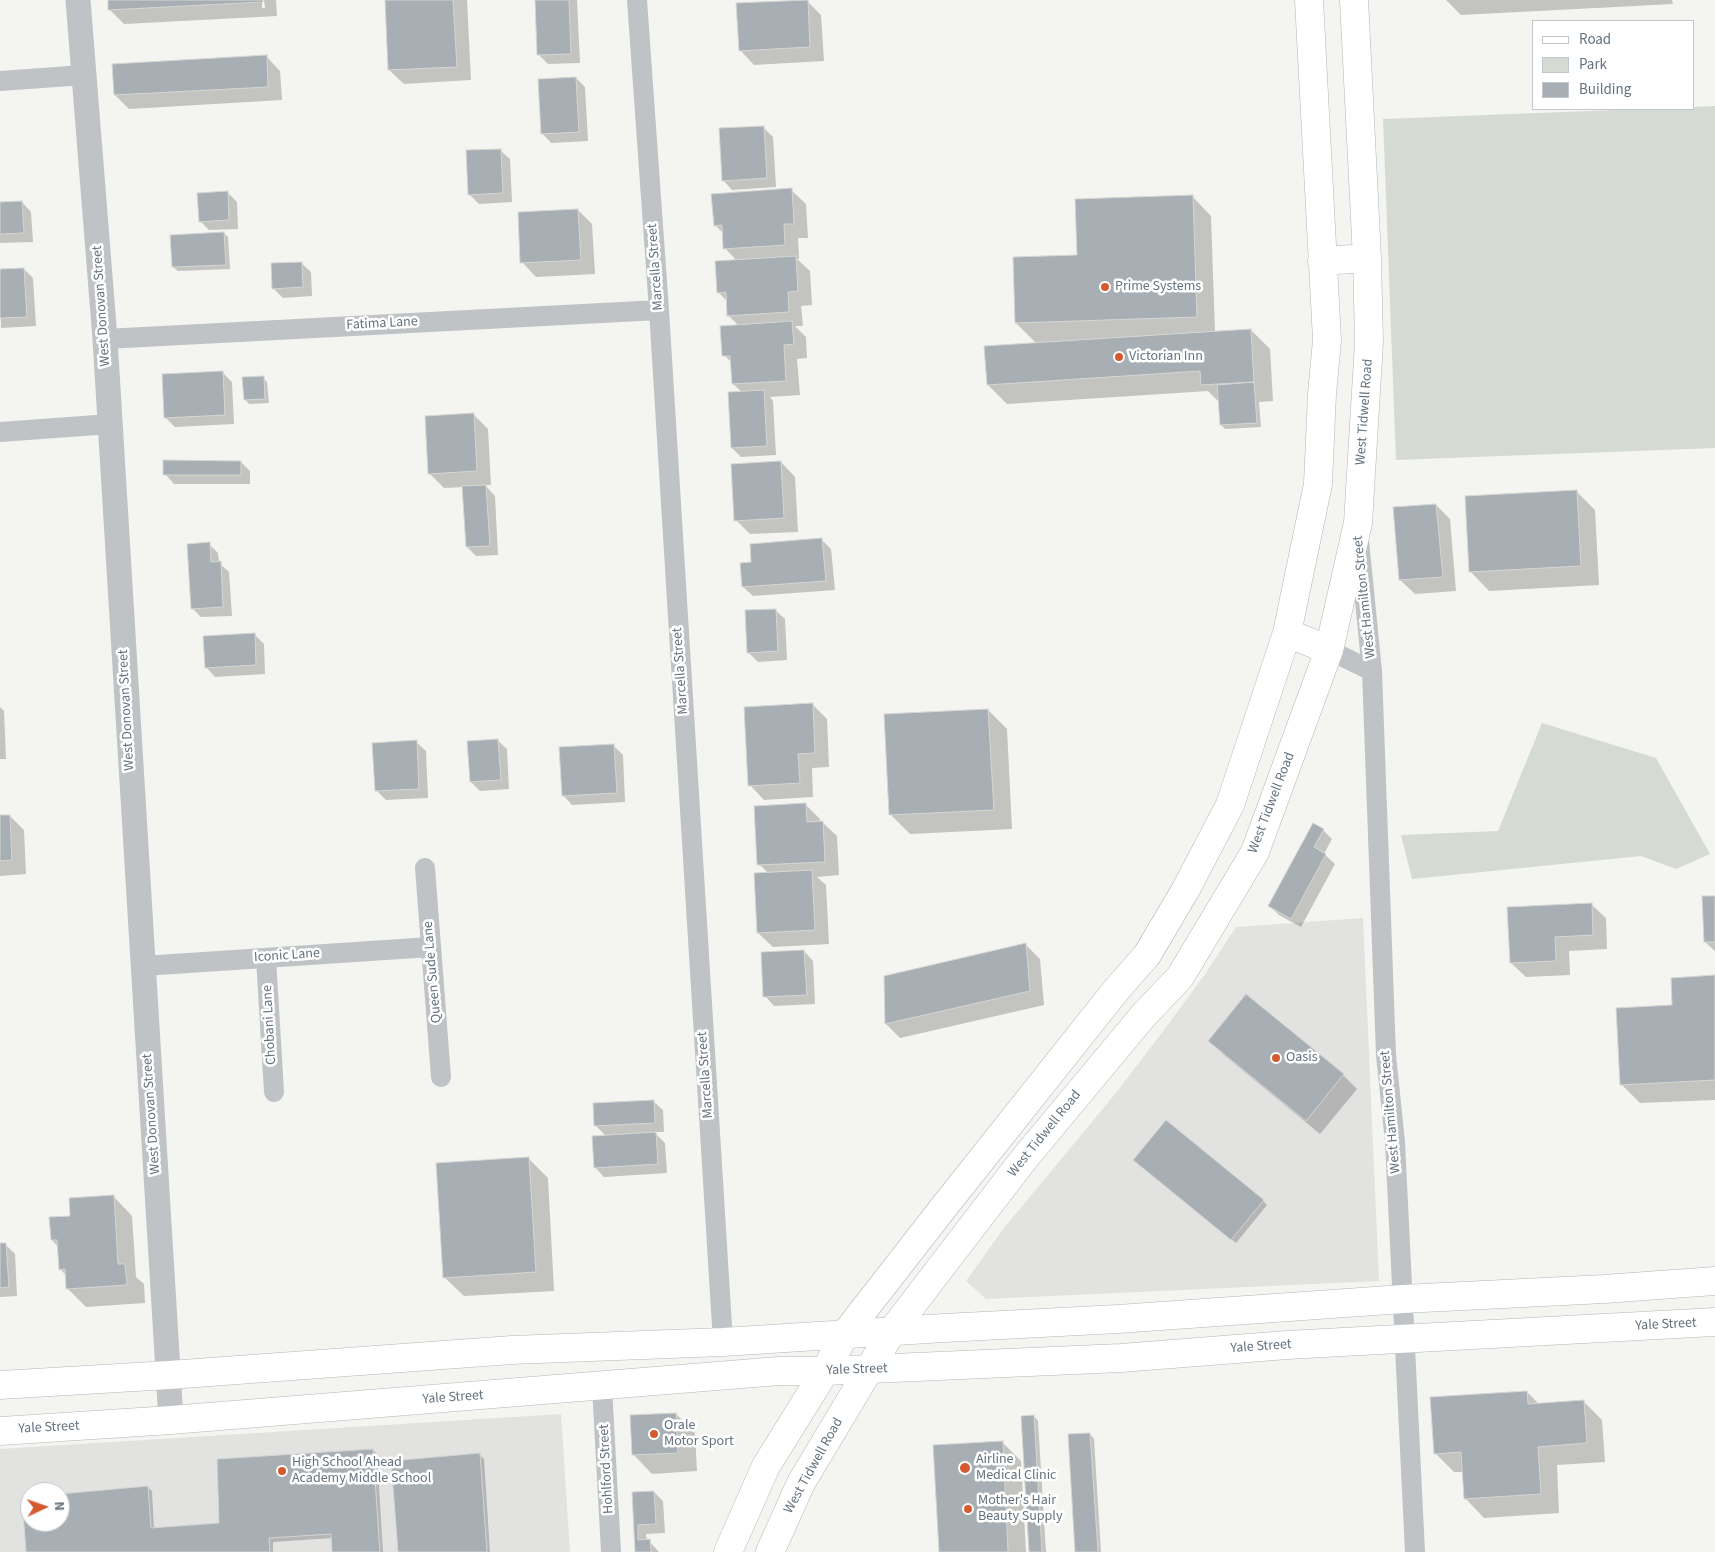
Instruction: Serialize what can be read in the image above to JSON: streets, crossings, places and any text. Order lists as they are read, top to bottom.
{
  "streets": {
    "main road": ["West Tidwell Road", "Yale Street"],
    "street": [
      "Marcella Street",
      "West Donovan Street",
      "Fatima Lane",
      "West Hamilton Street",
      "Iconic Lane",
      "Queen Sude Lane",
      "Chobani Lane",
      "Hohlford Street"
    ]
  },
  "crossings": [
    ["Marcella Street", "Fatima Lane"],
    ["West Donovan Street", "Fatima Lane"],
    ["West Donovan Street", "Iconic Lane"],
    ["West Donovan Street", "Yale Street"],
    ["West Tidwell Road", "West Hamilton Street"],
    ["West Tidwell Road", "Yale Street"],
    ["West Hamilton Street", "Yale Street"],
    ["Iconic Lane", "Queen Sude Lane"],
    ["Iconic Lane", "Chobani Lane"],
    ["Yale Street", "Hohlford Street"]
  ],
  "places": [
    "Prime Systems",
    "Victorian Inn",
    "Oasis",
    "Orale Motor Sport",
    "Airline Medical Clinic",
    "High School Ahead Academy Middle School",
    "Mother's Hair Beauty Supply"
  ],
  "legend": ["Road", "Park", "Building"],
  "north": "right"
}
